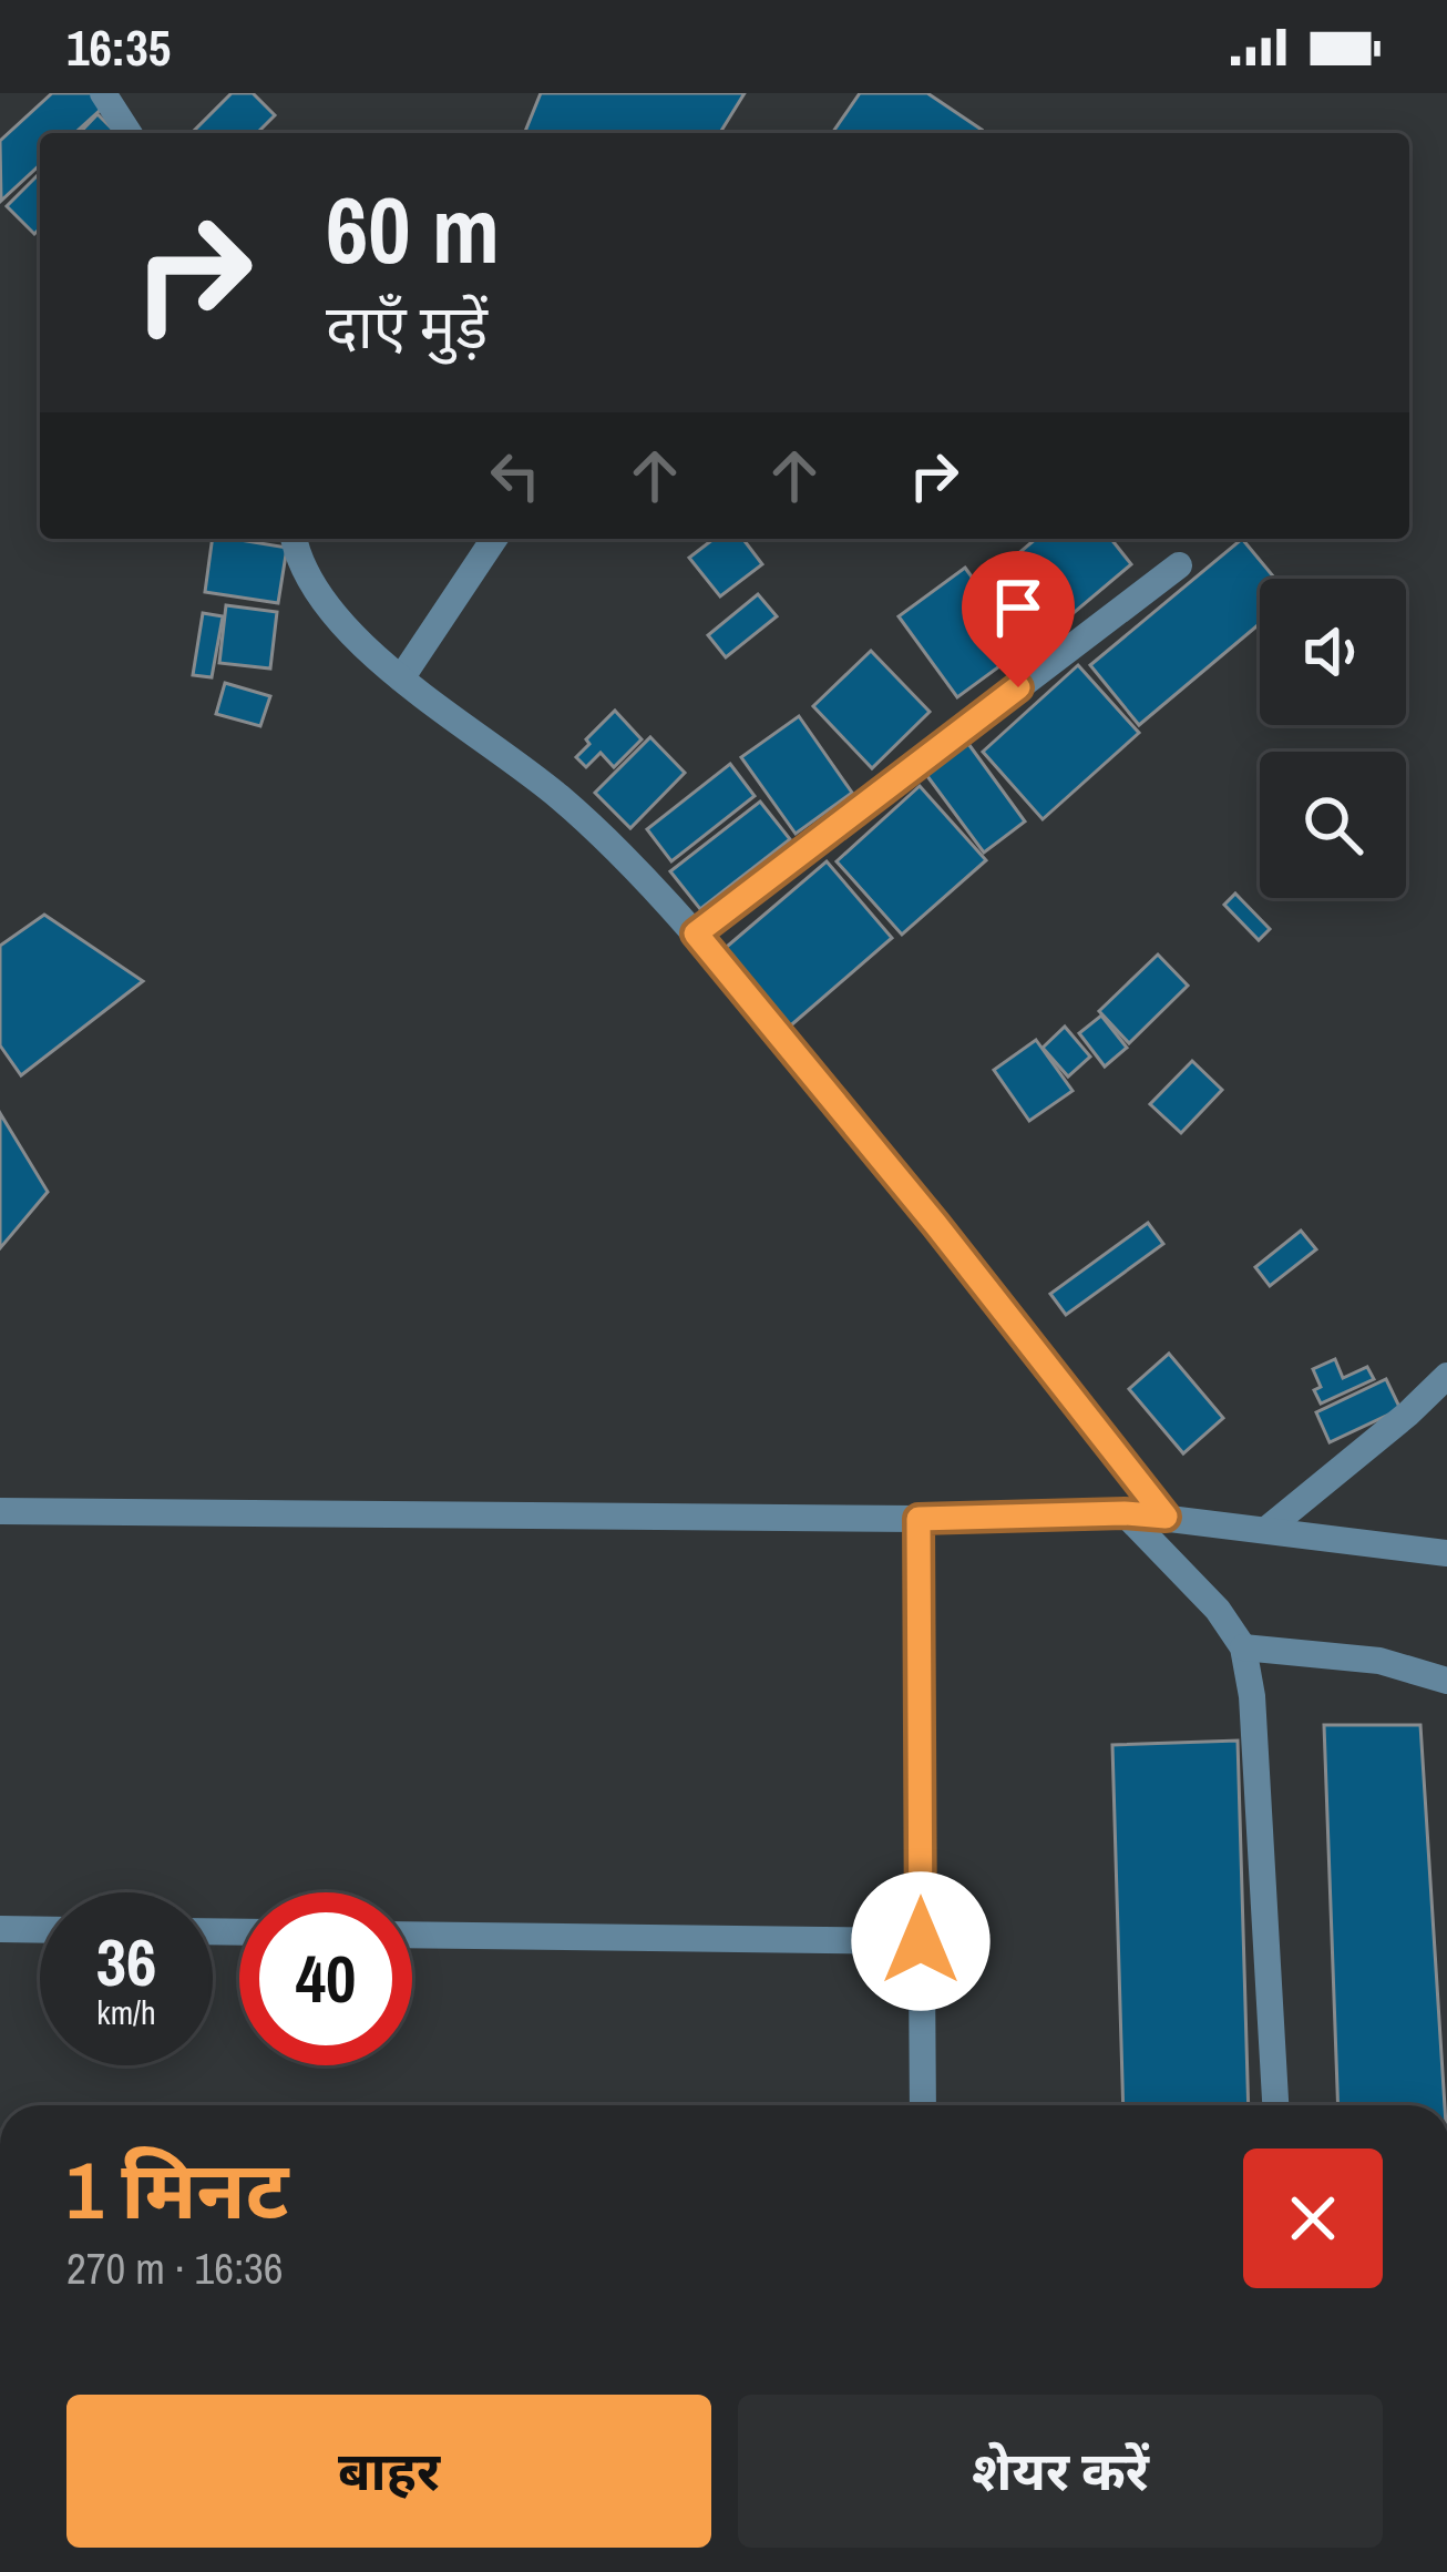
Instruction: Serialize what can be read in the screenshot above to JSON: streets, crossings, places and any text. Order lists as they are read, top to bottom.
{
  "page": {
    "status": "16:35",
    "turn": ["60 m", "दाएँ मुड़ें"],
    "speed": "36 km/h",
    "limit": "40",
    "heading": ["1 मिनट", "270 m · 16:36"],
    "buttons": ["बाहर", "शेयर करें"]
  }
}
